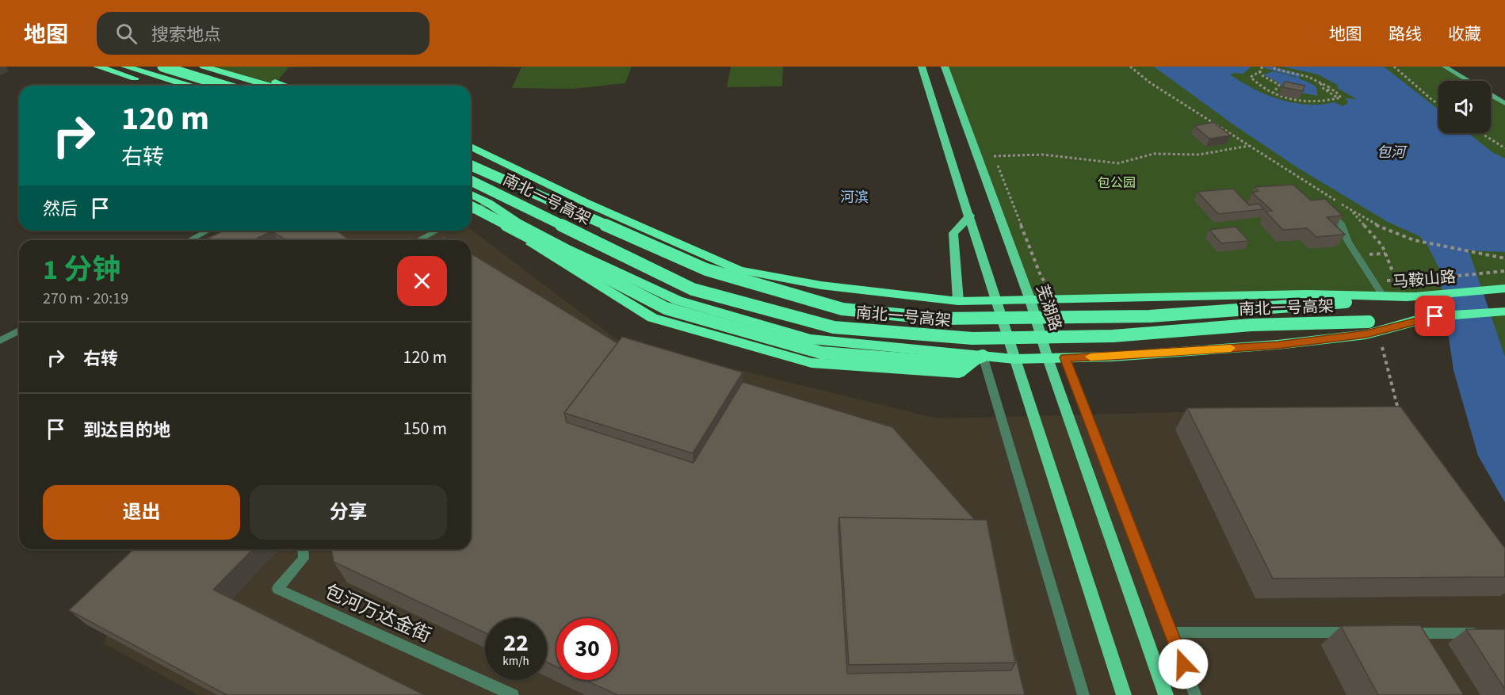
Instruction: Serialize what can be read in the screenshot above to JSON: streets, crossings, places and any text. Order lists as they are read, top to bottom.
{
  "streets": {
    "highway": ["南北一号高架", "马鞍山路"],
    "main road": ["芜湖路"],
    "street": ["包河万达金街"]
  },
  "crossings": [
    ["南北一号高架", "马鞍山路"]
  ],
  "districts": ["河滨"],
  "water": ["包河"],
  "parks": ["包公园"],
  "page": {
    "header": "地图",
    "search": "搜索地点",
    "nav": ["地图", "路线", "收藏"],
    "turn": ["120 m", "右转"],
    "then": "然后",
    "heading": ["1 分钟", "270 m · 20:19"],
    "list": [
      {
        "name": "右转",
        "value": "120 m"
      },
      {
        "name": "到达目的地",
        "value": "150 m"
      }
    ],
    "buttons": ["退出", "分享"],
    "speed": "22 km/h",
    "limit": "30"
  }
}
